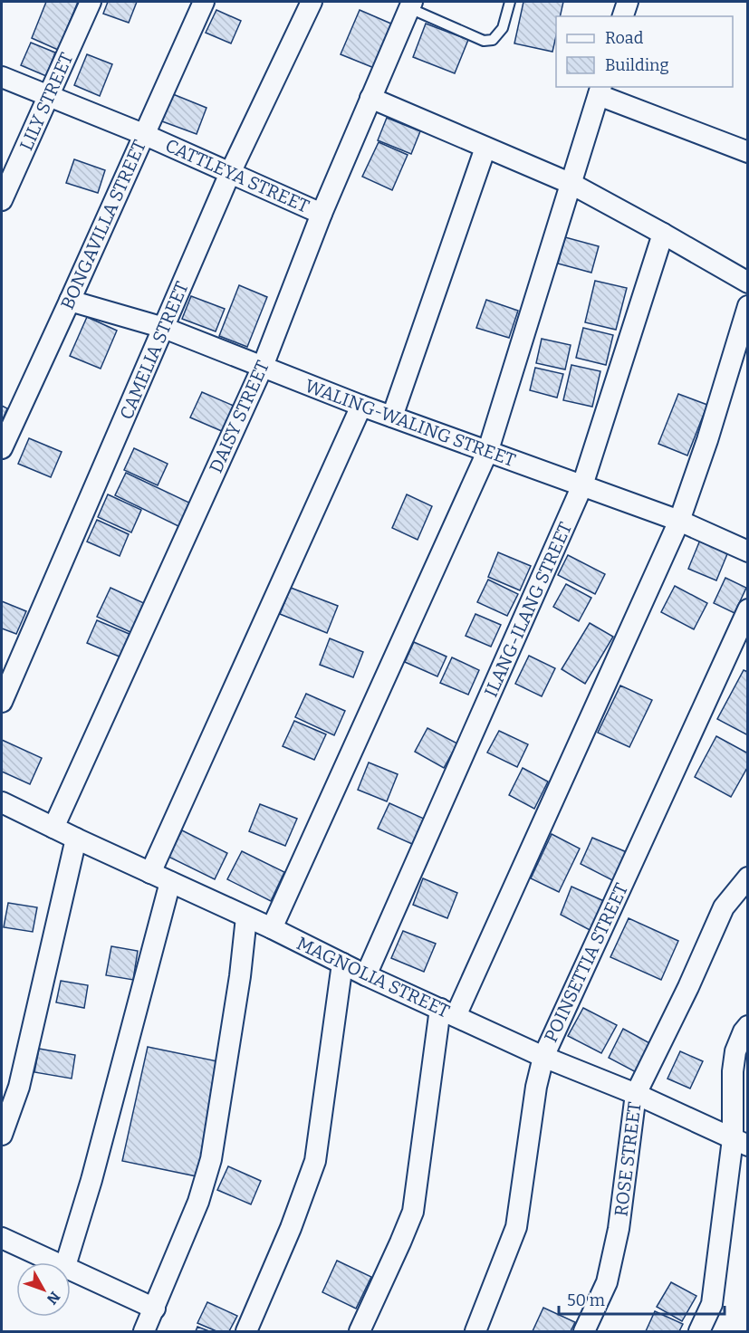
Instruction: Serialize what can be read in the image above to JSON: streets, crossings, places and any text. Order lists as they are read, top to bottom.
{
  "streets": {
    "street": [
      "LILY STREET",
      "CATTLEYA STREET",
      "BONGAVILLA STREET",
      "CAMELIA STREET",
      "DAISY STREET",
      "WALING-WALING STREET",
      "ILANG-ILANG STREET",
      "POINSETTIA STREET",
      "MAGNOLIA STREET",
      "ROSE STREET"
    ]
  },
  "crossings": [
    ["LILY STREET", "CATTLEYA STREET"],
    ["CATTLEYA STREET", "BONGAVILLA STREET"],
    ["CATTLEYA STREET", "CAMELIA STREET"],
    ["CATTLEYA STREET", "DAISY STREET"],
    ["BONGAVILLA STREET", "WALING-WALING STREET"],
    ["CAMELIA STREET", "WALING-WALING STREET"],
    ["DAISY STREET", "WALING-WALING STREET"],
    ["DAISY STREET", "MAGNOLIA STREET"],
    ["WALING-WALING STREET", "ILANG-ILANG STREET"],
    ["ILANG-ILANG STREET", "MAGNOLIA STREET"],
    ["POINSETTIA STREET", "MAGNOLIA STREET"],
    ["MAGNOLIA STREET", "ROSE STREET"]
  ],
  "legend": ["Road", "Building"],
  "scale_bar": "50 m",
  "north": "bottom right"
}
